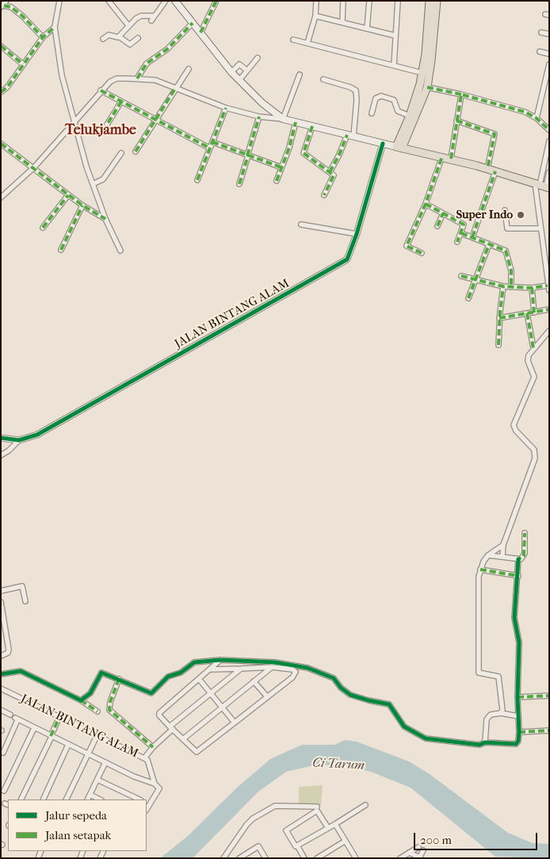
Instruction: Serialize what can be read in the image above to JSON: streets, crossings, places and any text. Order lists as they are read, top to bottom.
{
  "streets": {
    "street": ["JALAN BINTANG ALAM"]
  },
  "districts": ["Telukjambe"],
  "water": ["Ci Tarum"],
  "places": ["Super Indo"],
  "legend": ["Jalur sepeda", "Jalan setapak"],
  "scale_bar": "200 m"
}
